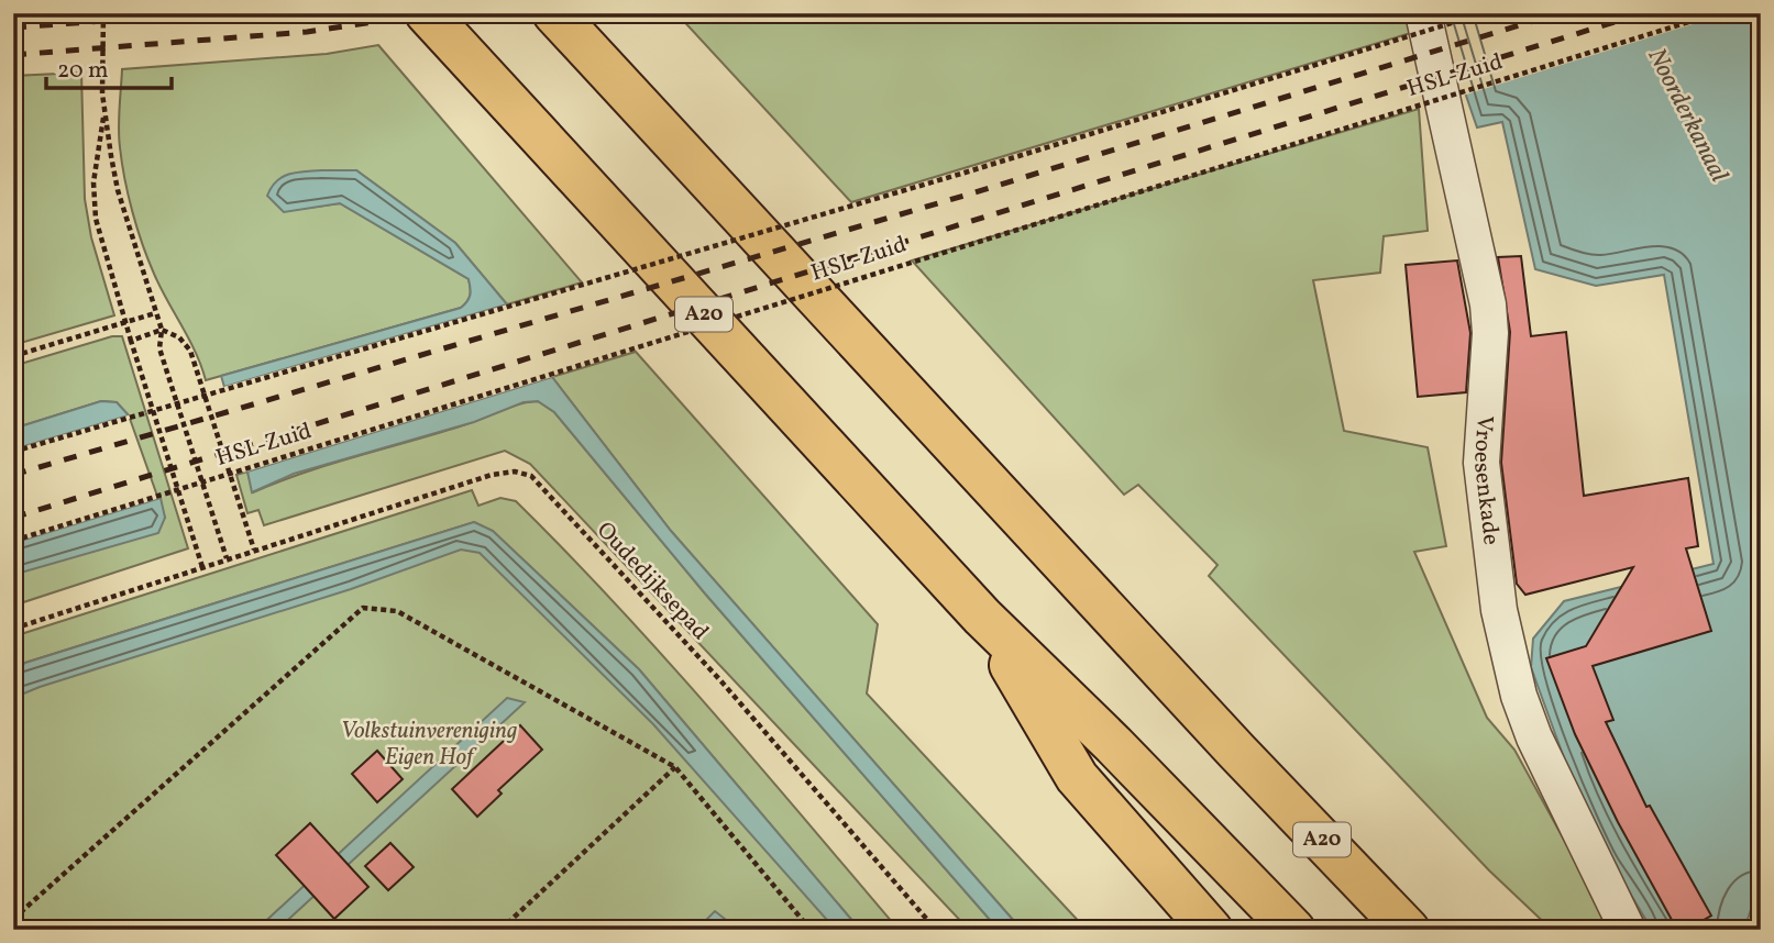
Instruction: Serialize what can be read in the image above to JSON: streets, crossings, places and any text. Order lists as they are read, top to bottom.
{
  "streets": {
    "highway": ["A20"],
    "street": ["Vroesenkade"],
    "path": ["HSL-Zuid", "Oudedijksepad"]
  },
  "water": ["Noorderkanaal"],
  "parks": ["Volkstuinvereniging Eigen Hof"],
  "scale_bar": "20 m"
}
